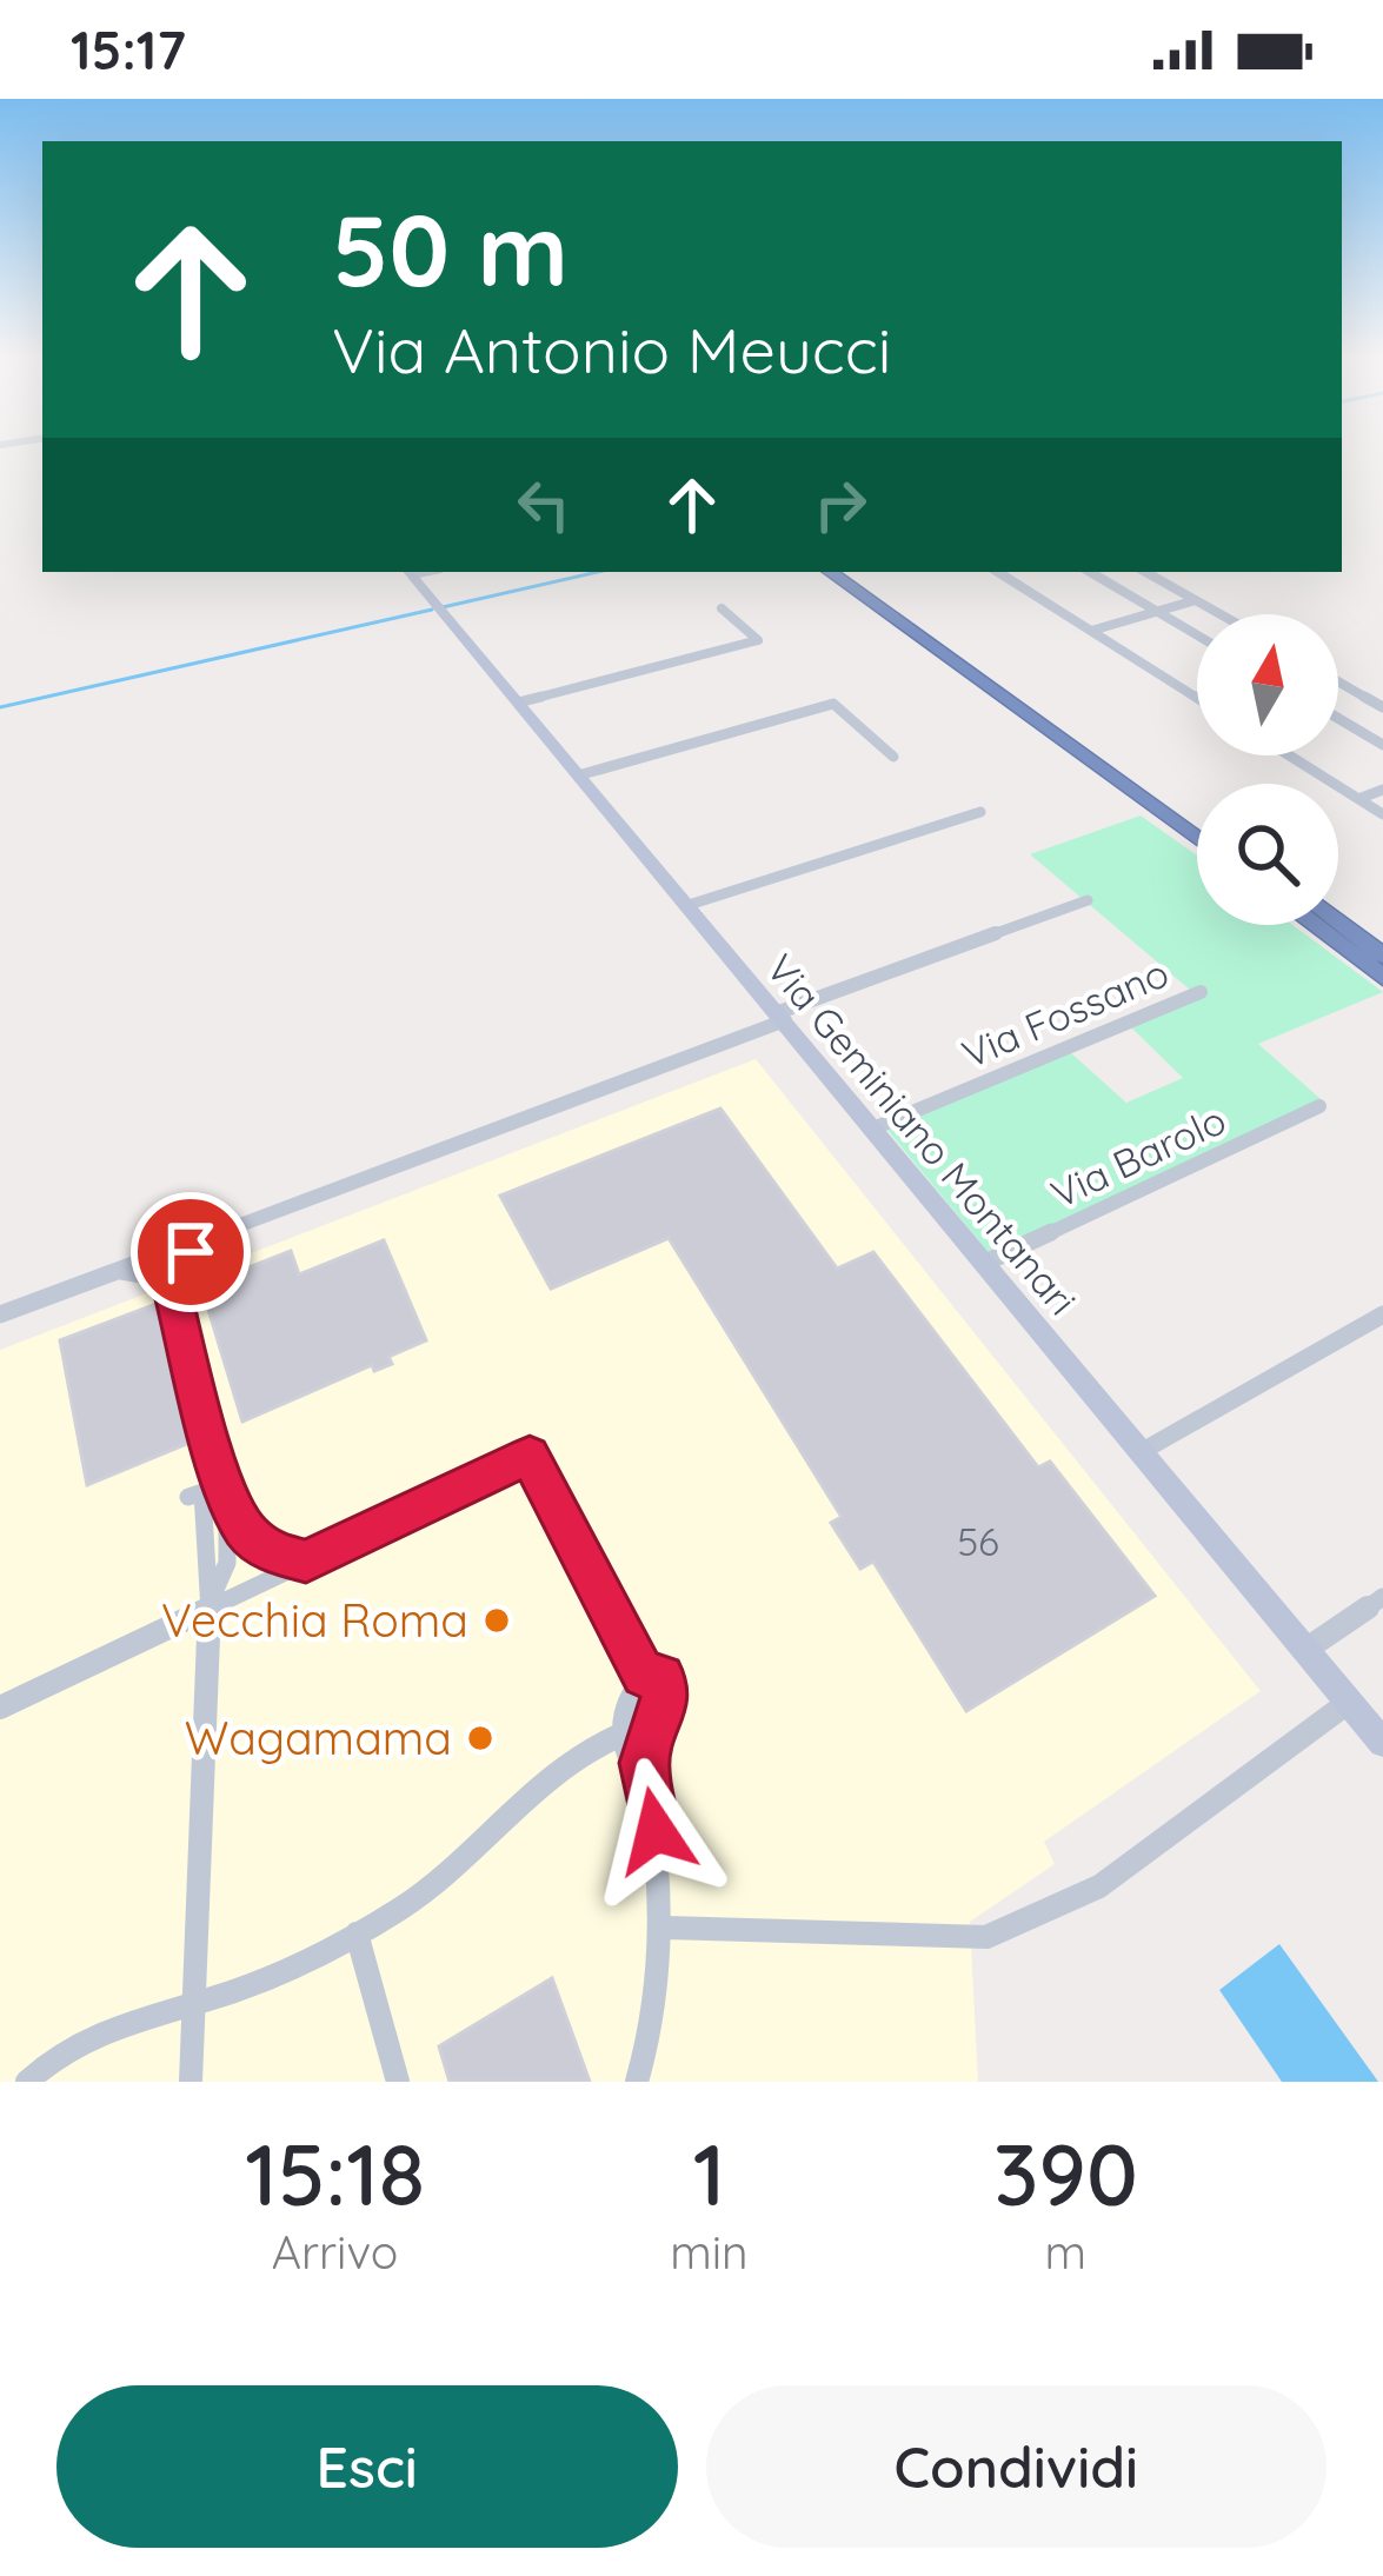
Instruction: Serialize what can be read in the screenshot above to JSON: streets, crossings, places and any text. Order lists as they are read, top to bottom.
{
  "streets": {
    "street": ["Via Fossano", "Via Geminiano Montanari", "Via Barolo"]
  },
  "crossings": [
    ["Via Fossano", "Via Geminiano Montanari"],
    ["Via Geminiano Montanari", "Via Barolo"]
  ],
  "places": ["Vecchia Roma", "Wagamama"],
  "house_numbers": ["56"],
  "north": "top",
  "page": {
    "status": "15:17",
    "turn": ["50 m", "Via Antonio Meucci"],
    "eta": [
      "15:18",
      "Arrivo",
      "1",
      "min",
      "390",
      "m"
    ],
    "buttons": ["Esci", "Condividi"]
  }
}
